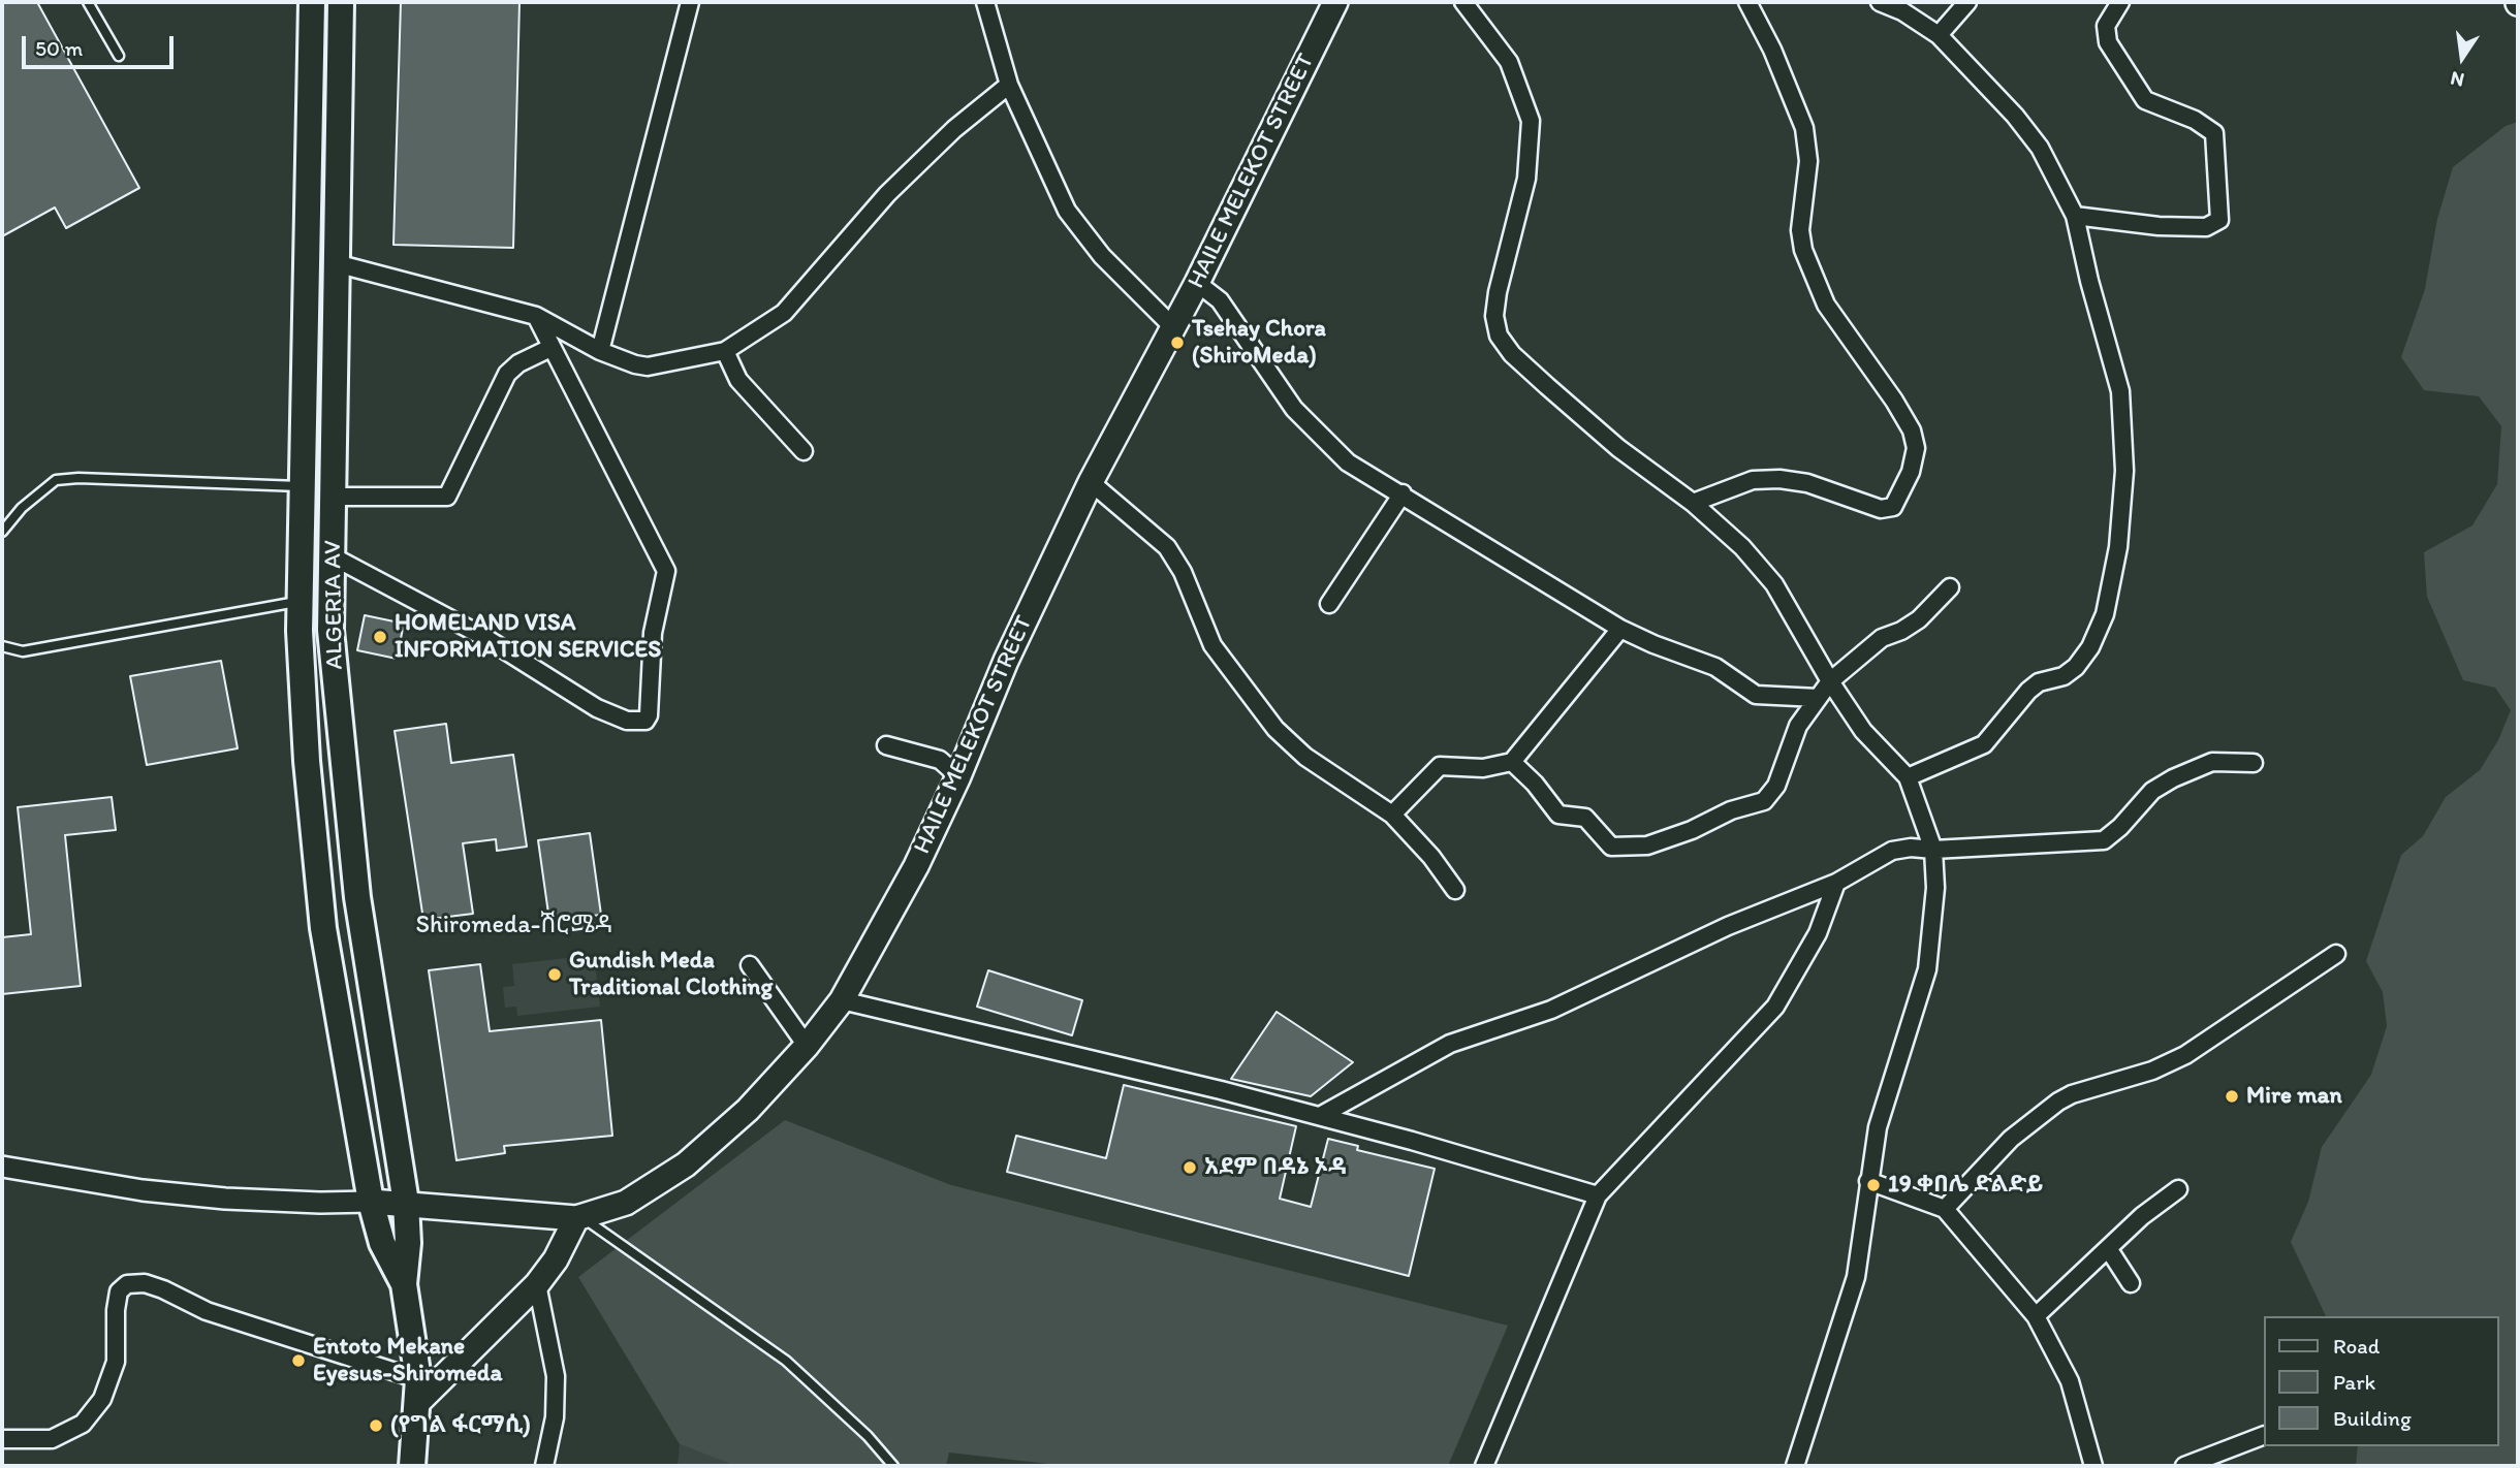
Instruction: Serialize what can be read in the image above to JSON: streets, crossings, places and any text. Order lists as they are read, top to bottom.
{
  "streets": {
    "main road": ["HAILE MELEKOT STREET", "ALGERIA AV"]
  },
  "crossings": [
    ["HAILE MELEKOT STREET", "ALGERIA AV"]
  ],
  "districts": ["Shiromeda-ሽሮሜዳ"],
  "places": [
    "Tsehay Chora (ShiroMeda)",
    "HOMELAND VISA INFORMATION SERVICES",
    "Gundish Meda Traditional Clothing",
    "Mire man",
    "አደም በዳኔ ኦዳ",
    "19 ቀበሌ ድልድይ",
    "Entoto Mekane Eyesus-Shiromeda",
    "(የግል ፋርማሲ)"
  ],
  "legend": ["Road", "Park", "Building"],
  "scale_bar": "50 m",
  "north": "bottom"
}
